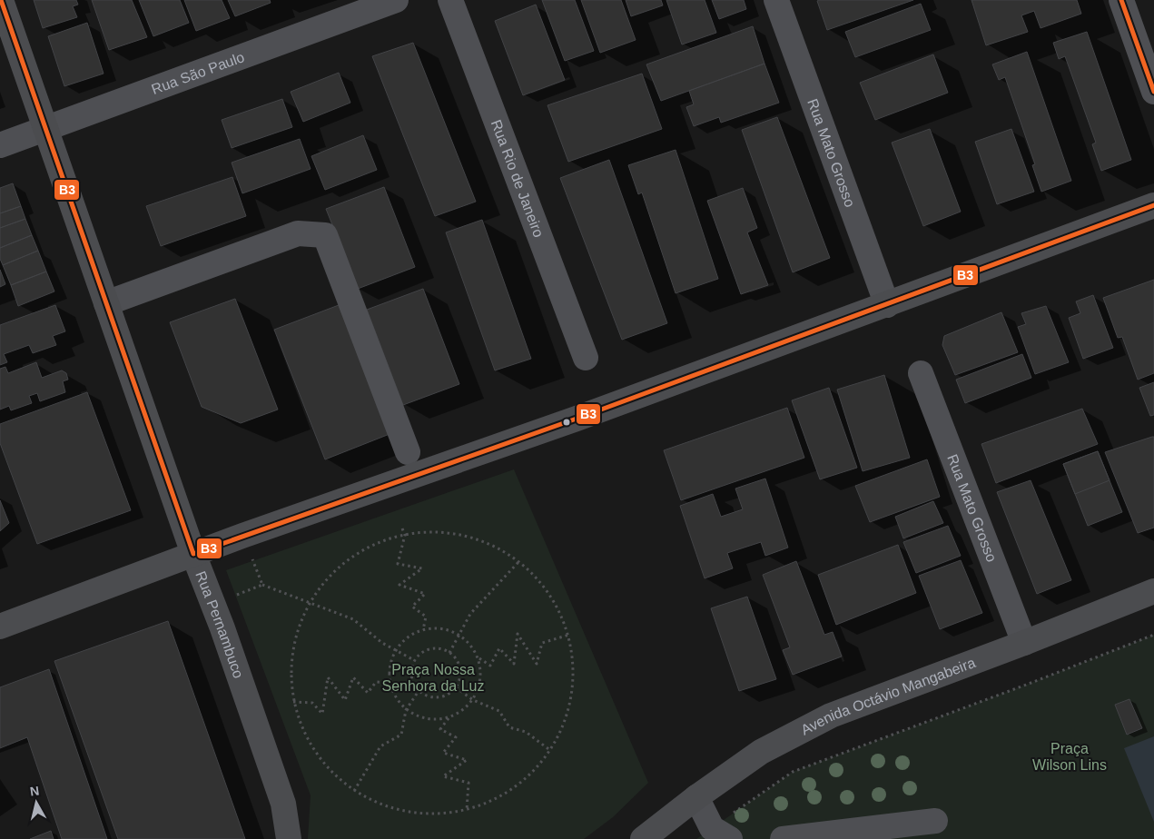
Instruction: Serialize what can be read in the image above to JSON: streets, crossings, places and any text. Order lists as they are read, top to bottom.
{
  "streets": {
    "main road": ["Rua Pernambuco", "Avenida Octávio Mangabeira"],
    "street": ["Rua São Paulo", "Rua Mato Grosso", "Rua Rio de Janeiro"]
  },
  "crossings": [
    ["Rua São Paulo", "Rua Pernambuco"],
    ["Rua Mato Grosso", "Avenida Octávio Mangabeira"]
  ],
  "parks": ["Praça Nossa Senhora da Luz", "Praça Wilson Lins"],
  "lines": ["transit line B3"],
  "north": "top"
}
